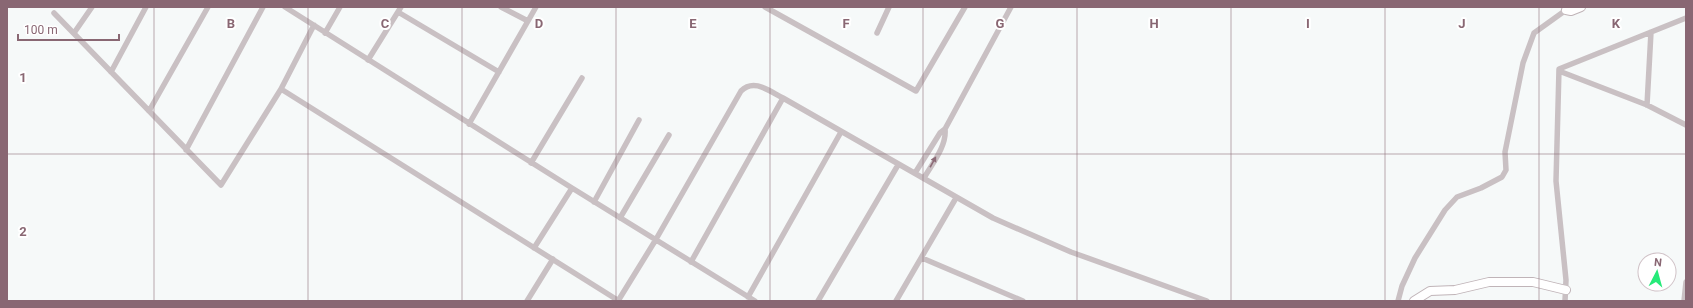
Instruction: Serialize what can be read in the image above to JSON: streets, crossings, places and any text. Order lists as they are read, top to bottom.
{
  "scale_bar": "100 m",
  "north": "top",
  "grid": {
    "columns": [
      "B",
      "C",
      "D",
      "E",
      "F",
      "G",
      "H",
      "I",
      "J",
      "K"
    ],
    "rows": ["1", "2"]
  }
}
